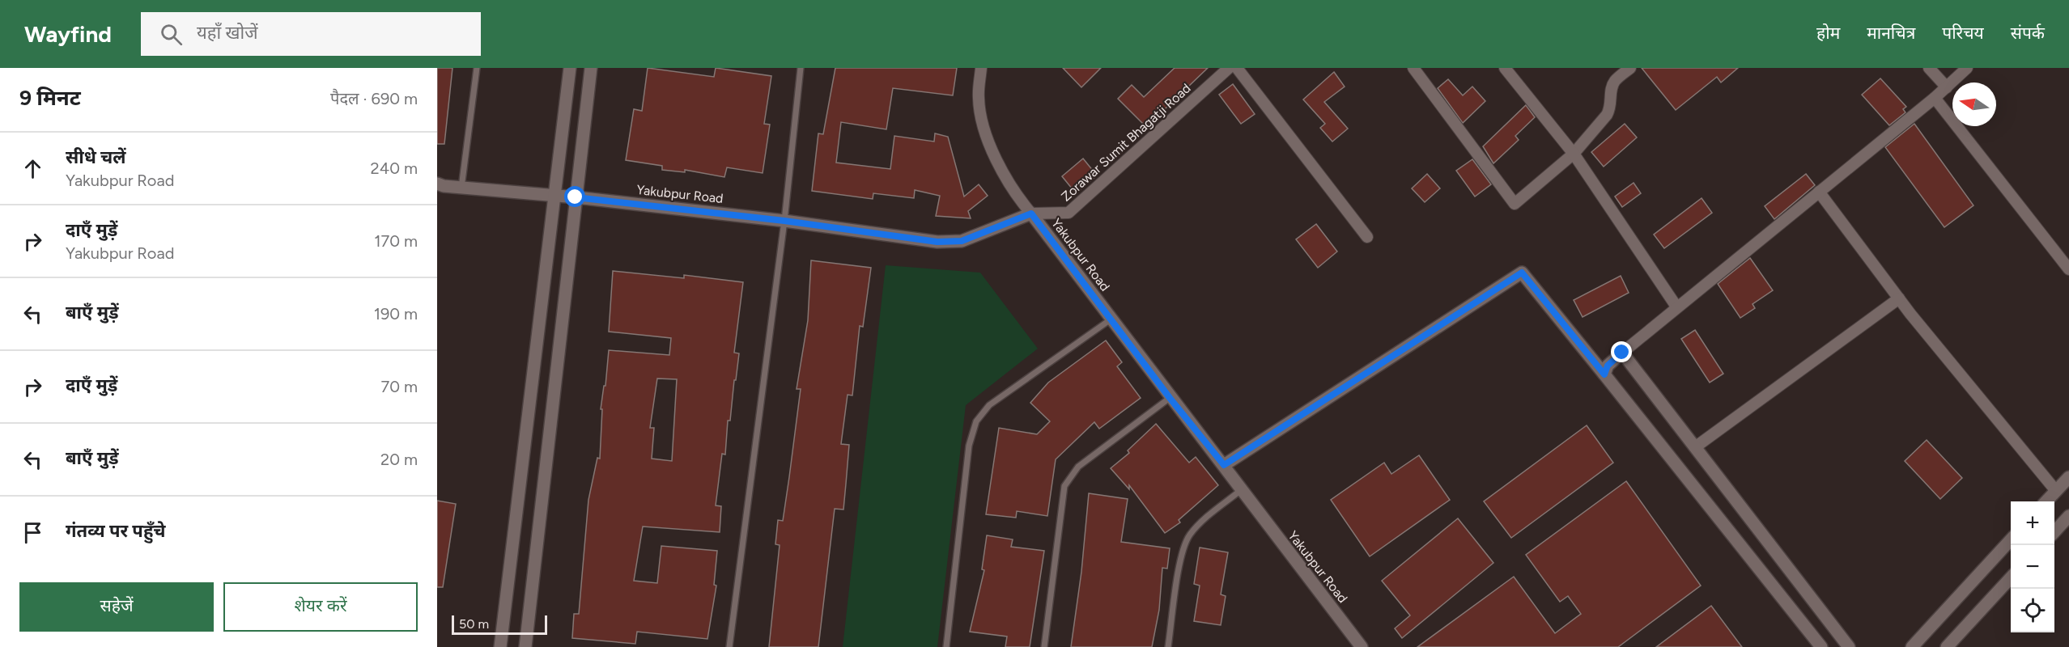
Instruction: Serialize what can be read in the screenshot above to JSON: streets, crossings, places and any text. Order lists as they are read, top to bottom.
{
  "streets": {
    "street": ["Zorawar Sumit Bhagatji Road", "Yakubpur Road"]
  },
  "crossings": [
    ["Zorawar Sumit Bhagatji Road", "Yakubpur Road"]
  ],
  "scale_bar": "50 m",
  "north": "left",
  "page": {
    "header": "Wayfind",
    "search": "यहाँ खोजें",
    "nav": [
      "होम",
      "मानचित्र",
      "परिचय",
      "संपर्क"
    ],
    "heading": ["9 मिनट", "पैदल · 690 m"],
    "list": [
      ["सीधे चलें", "Yakubpur Road", "240 m"],
      ["दाएँ मुड़ें", "Yakubpur Road", "170 m"],
      ["बाएँ मुड़ें", "190 m"],
      ["दाएँ मुड़ें", "70 m"],
      ["बाएँ मुड़ें", "20 m"],
      "गंतव्य पर पहुँचे"
    ],
    "map_buttons": ["+", "−"],
    "buttons": ["सहेजें", "शेयर करें"],
    "scale": "50 m"
  }
}
